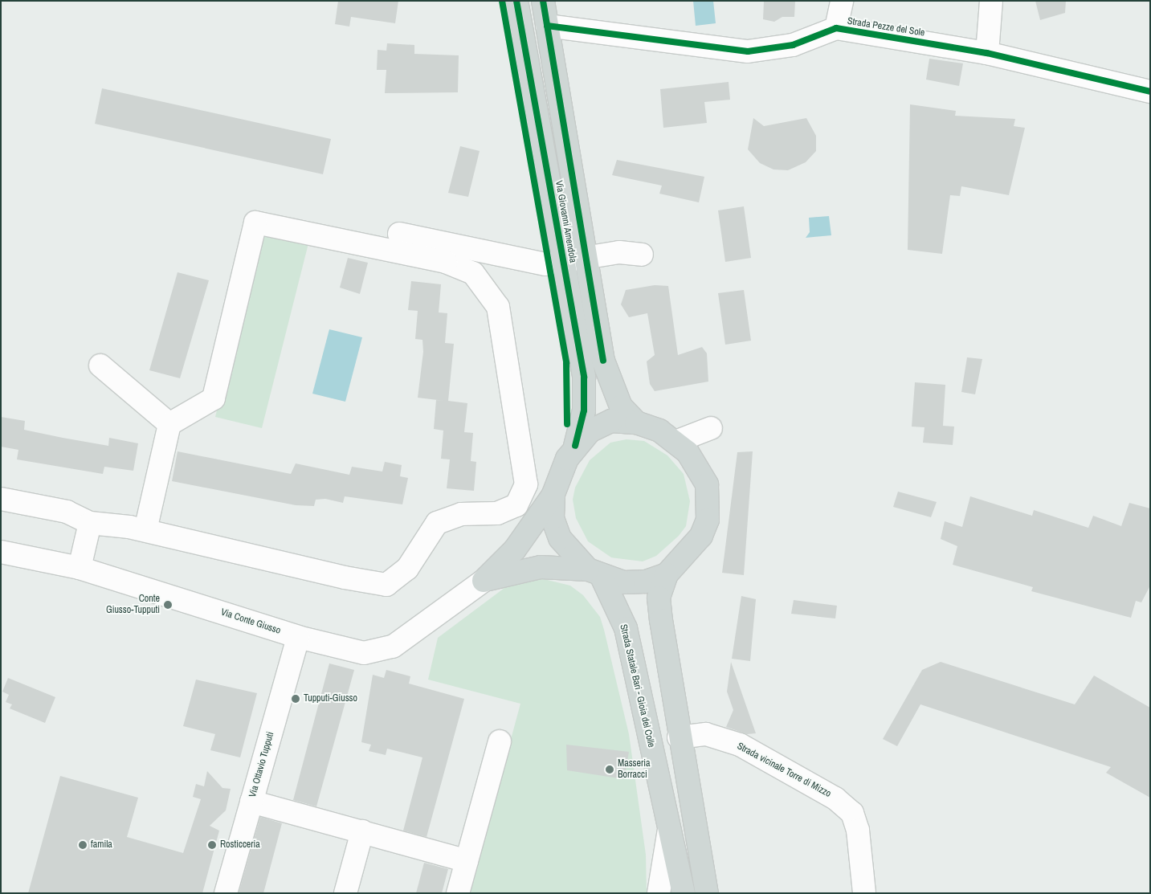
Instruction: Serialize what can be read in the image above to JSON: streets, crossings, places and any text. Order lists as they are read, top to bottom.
{
  "streets": {
    "main road": ["Via Giovanni Amendola", "Strada Statale Bari - Gioia del Colle"],
    "street": [
      "Strada Pezze del Sole",
      "Via Conte Giusso",
      "Via Ottavio Tupputi",
      "Strada vicinale Torre di Mizzo"
    ]
  },
  "crossings": [
    ["Strada Pezze del Sole", "Via Giovanni Amendola"],
    ["Via Giovanni Amendola", "Strada Statale Bari - Gioia del Colle"],
    ["Via Conte Giusso", "Via Ottavio Tupputi"]
  ],
  "places": [
    "Conte Giusso-Tupputi",
    "Tupputi-Giusso",
    "Masseria Borracci",
    "famila",
    "Rosticceria"
  ]
}
